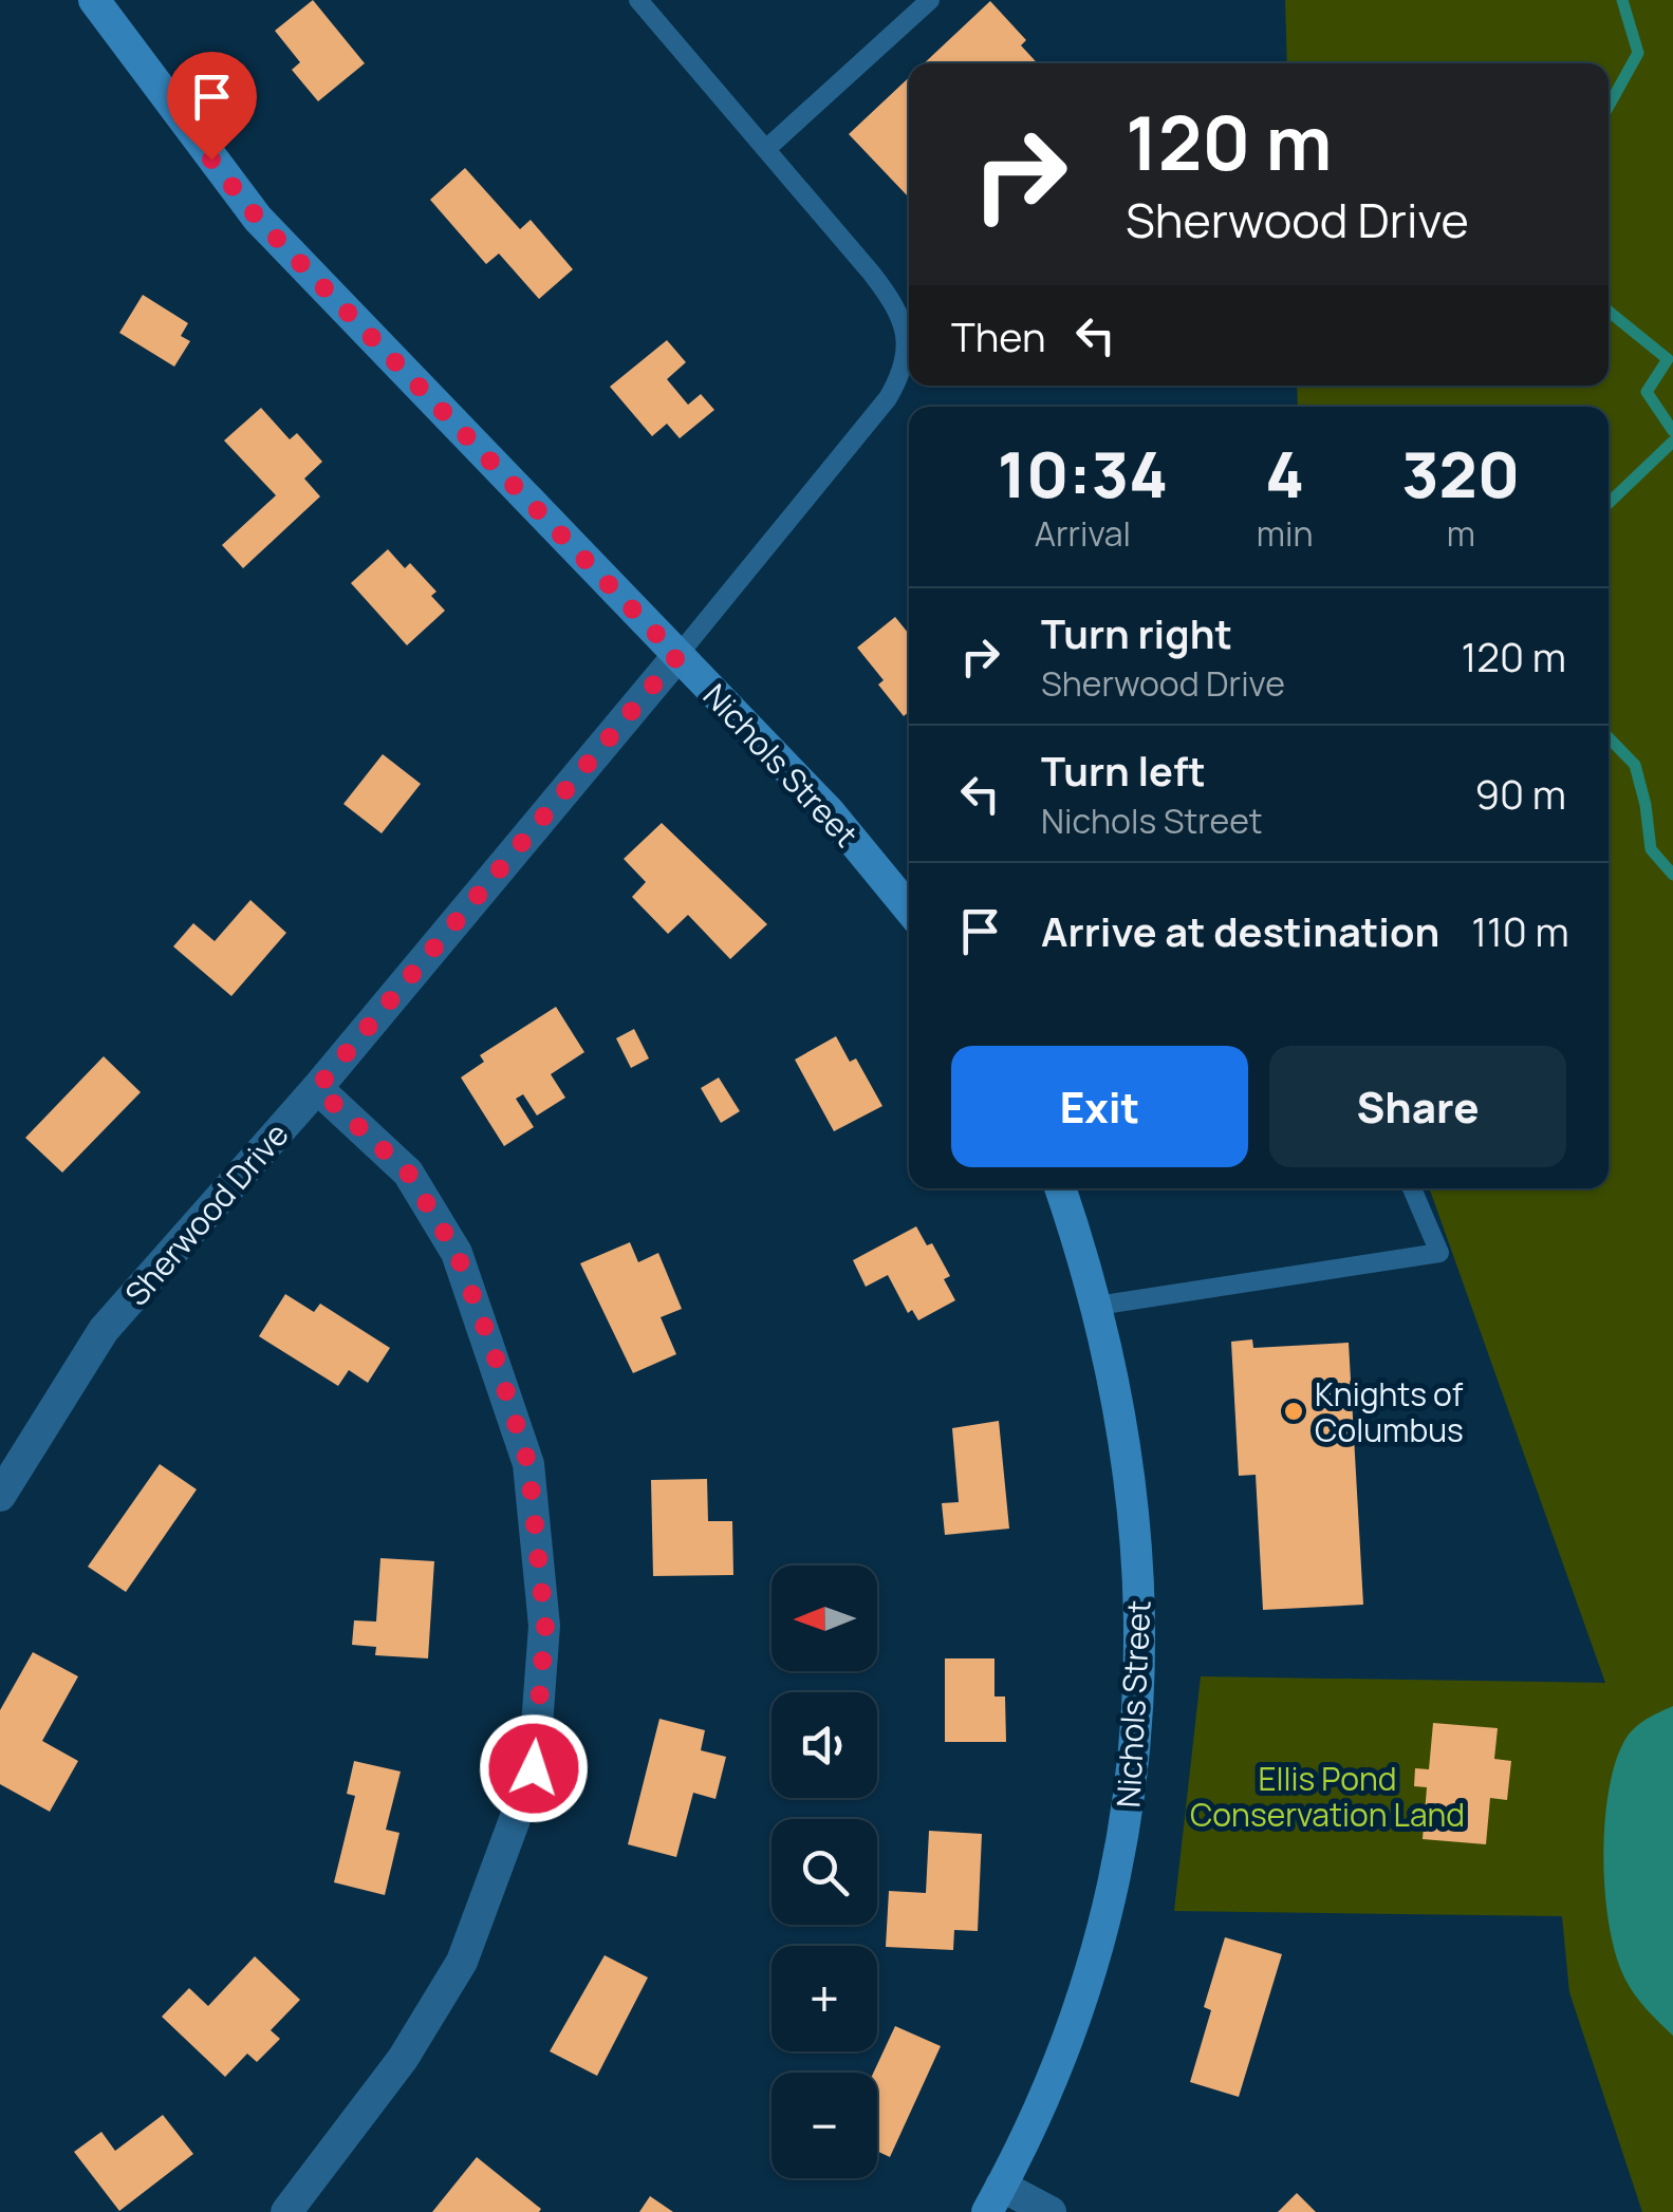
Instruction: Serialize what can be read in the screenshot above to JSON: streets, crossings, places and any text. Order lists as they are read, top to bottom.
{
  "streets": {
    "main road": ["Nichols Street"],
    "street": ["Sherwood Drive"]
  },
  "crossings": [
    ["Nichols Street", "Sherwood Drive"]
  ],
  "parks": ["Ellis Pond Conservation Land"],
  "places": ["Knights of Columbus"],
  "north": "left",
  "page": {
    "turn": ["120 m", "Sherwood Drive"],
    "then": "Then",
    "eta": [
      "10:34",
      "Arrival",
      "4",
      "min",
      "320",
      "m"
    ],
    "list": [
      {
        "name": "Turn right",
        "note": "Sherwood Drive",
        "value": "120 m"
      },
      {
        "name": "Turn left",
        "note": "Nichols Street",
        "value": "90 m"
      },
      {
        "name": "Arrive at destination",
        "value": "110 m"
      }
    ],
    "buttons": ["Exit", "Share"],
    "map_buttons": ["+", "−"]
  }
}
